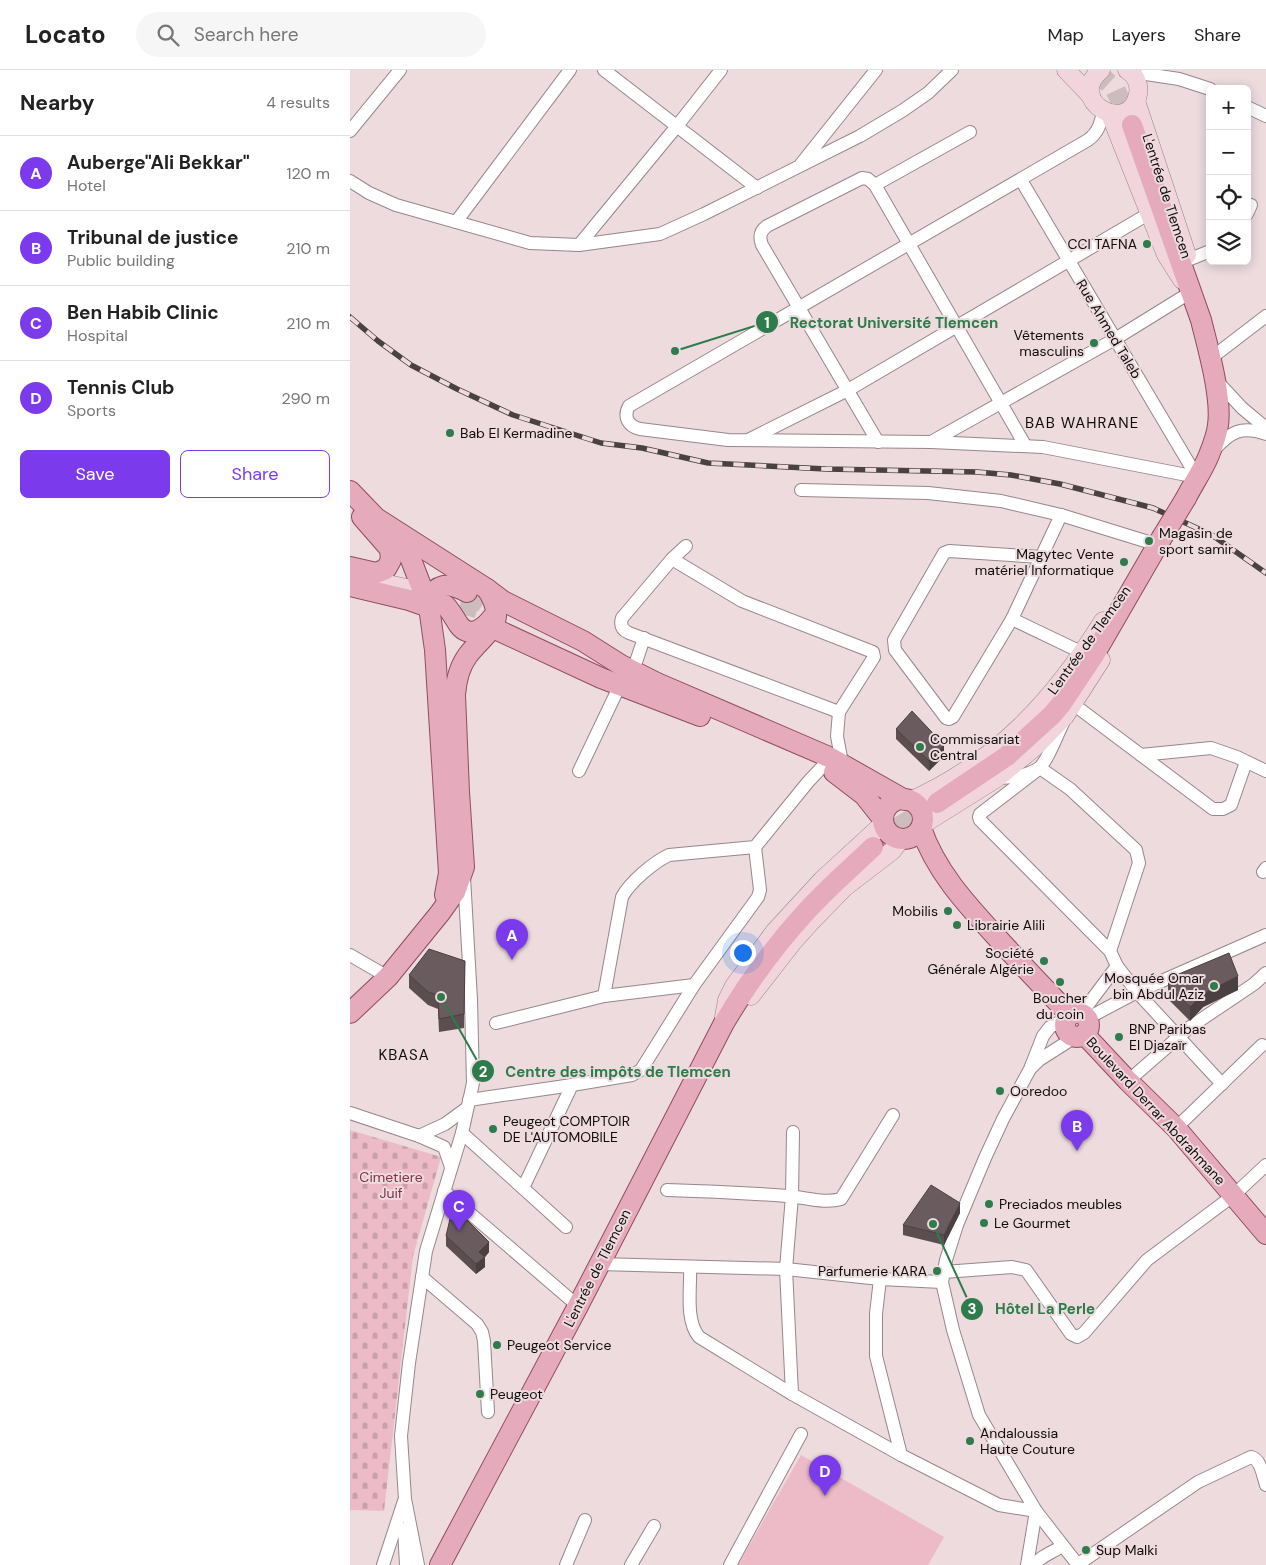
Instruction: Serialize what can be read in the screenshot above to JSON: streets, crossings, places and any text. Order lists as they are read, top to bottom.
{
  "streets": {
    "main road": ["L'entrée de Tlemcen", "Boulevard Derrar Abdrahmane"],
    "street": ["Rue Ahmed Taleb"]
  },
  "crossings": [
    ["L'entrée de Tlemcen", "Rue Ahmed Taleb"],
    ["L'entrée de Tlemcen", "Boulevard Derrar Abdrahmane"]
  ],
  "districts": ["BAB WAHRANE", "KBASA"],
  "parks": ["Cimetiere Juif"],
  "places": [
    "CCI TAFNA",
    "Vêtements masculins",
    "Rectorat Université Tlemcen",
    "Bab El Kermadine",
    "Magasin de sport samir",
    "Magytec Vente matériel Informatique",
    "Commissariat Central",
    "Mobilis",
    "Librairie Alili",
    "Société Générale Algérie",
    "Boucher du coin",
    "Mosquée Omar bin Abdul Aziz",
    "Centre des impôts de Tlemcen",
    "BNP Paribas El Djazaïr",
    "Ooredoo",
    "Peugeot COMPTOIR DE L'AUTOMOBILE",
    "Preciados meubles",
    "Le Gourmet",
    "Hôtel La Perle",
    "Parfumerie KARA",
    "Peugeot Service",
    "Peugeot",
    "Andaloussia Haute Couture",
    "Sup Malki"
  ],
  "page": {
    "header": "Locato",
    "search": "Search here",
    "nav": ["Map", "Layers", "Share"],
    "heading": ["Nearby", "4 results"],
    "map_buttons": ["+", "−"],
    "list": [
      {
        "mark": "A",
        "name": "Auberge\"Ali Bekkar\"",
        "note": "Hotel",
        "value": "120 m"
      },
      {
        "mark": "B",
        "name": "Tribunal de justice",
        "note": "Public building",
        "value": "210 m"
      },
      {
        "mark": "C",
        "name": "Ben Habib Clinic",
        "note": "Hospital",
        "value": "210 m"
      },
      {
        "mark": "D",
        "name": "Tennis Club",
        "note": "Sports",
        "value": "290 m"
      }
    ],
    "buttons": ["Save", "Share"],
    "pins": [
      "A",
      "B",
      "C",
      "D"
    ]
  }
}
